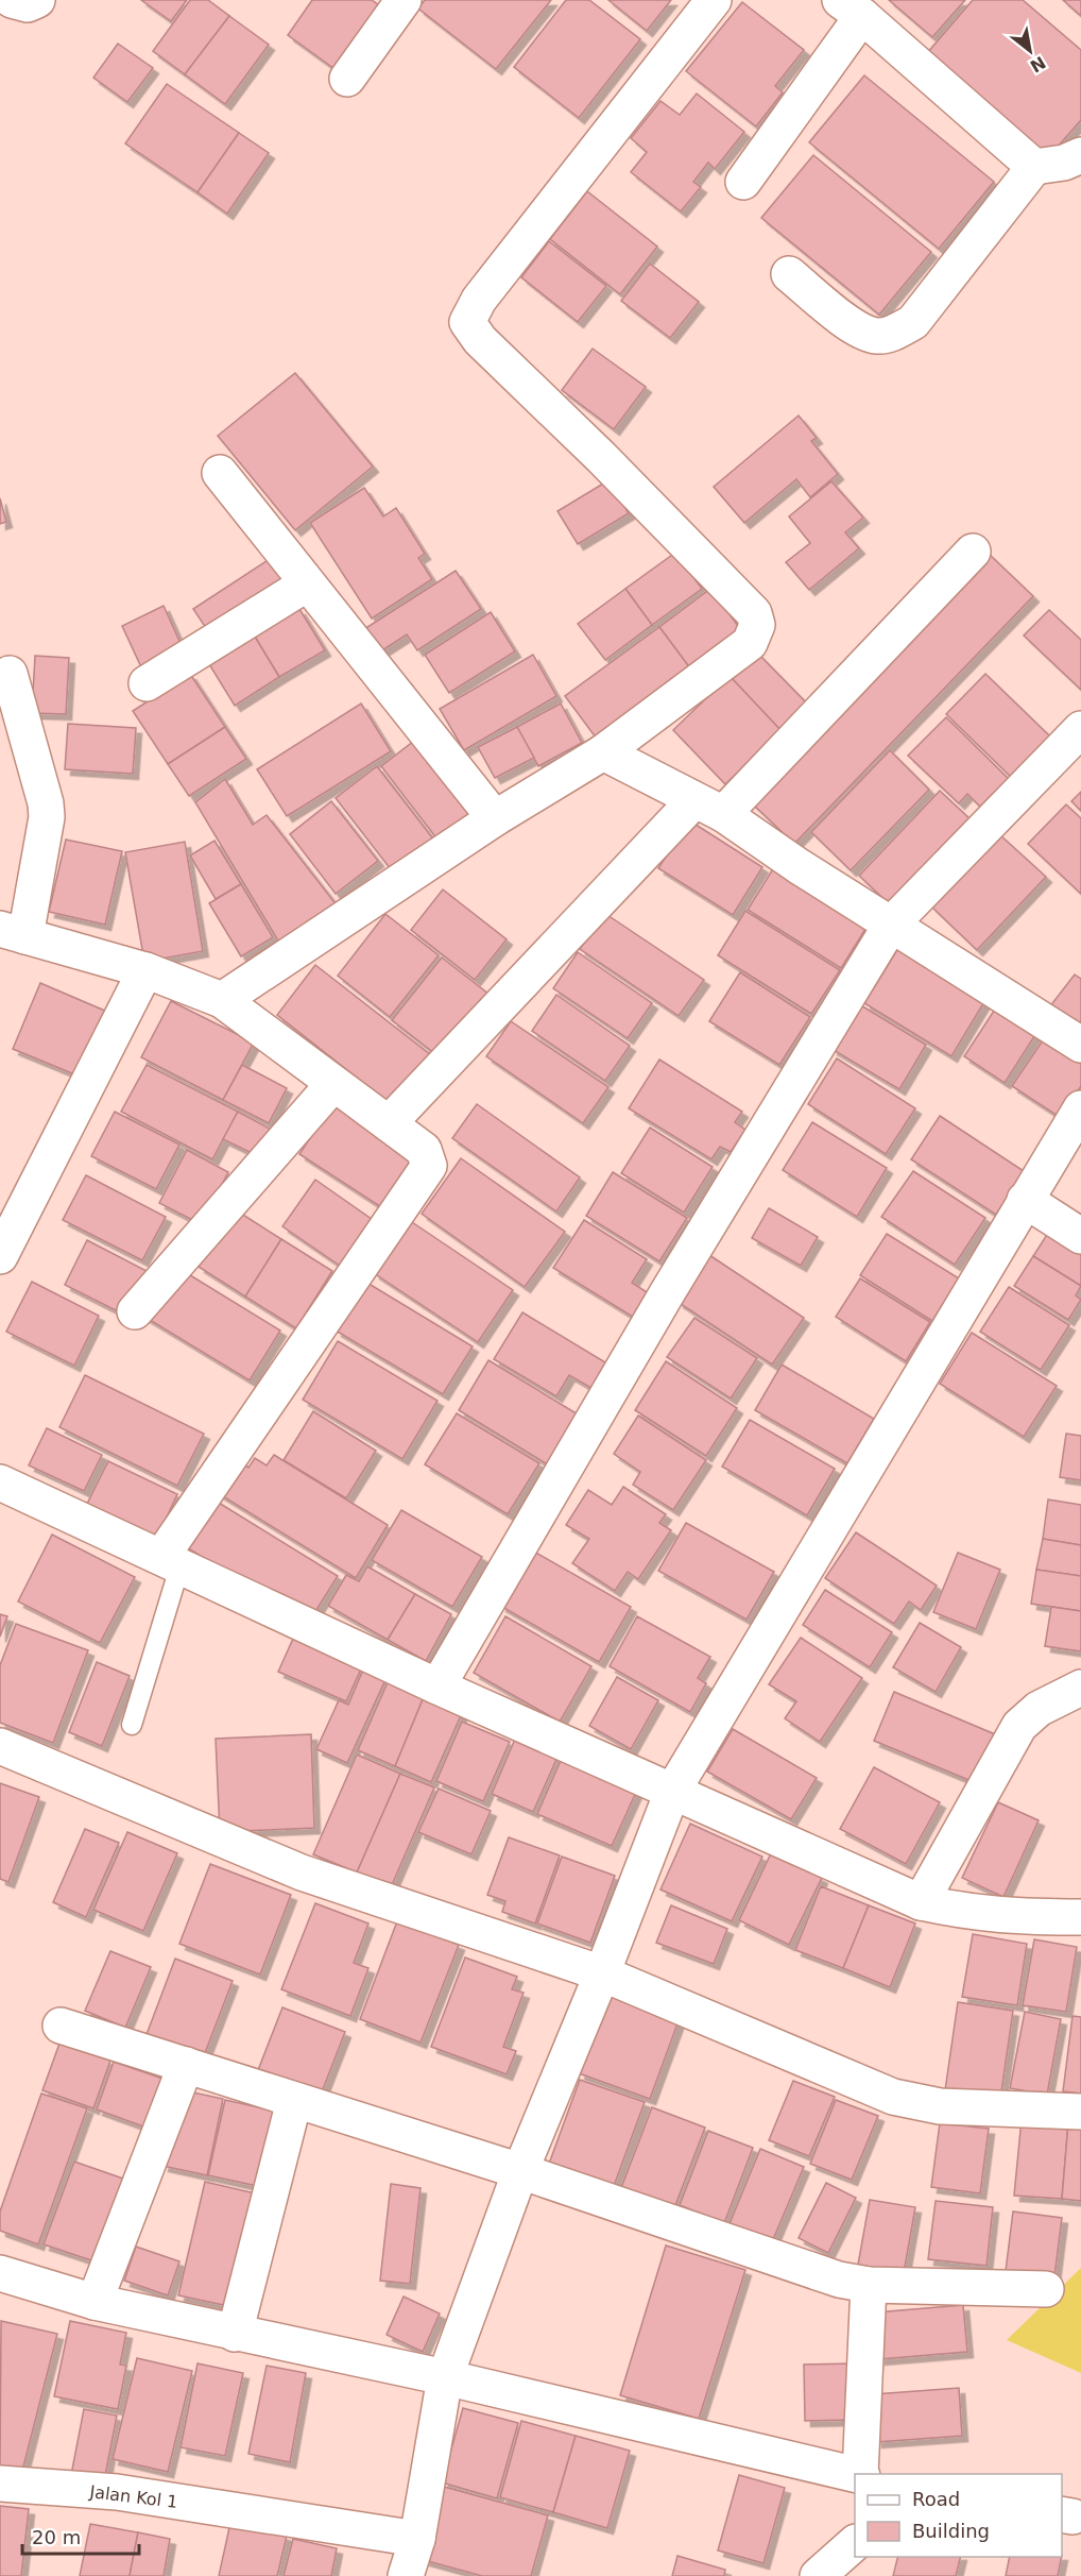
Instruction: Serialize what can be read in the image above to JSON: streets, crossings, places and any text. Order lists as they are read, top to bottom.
{
  "streets": {
    "street": ["Jalan Kol 1"]
  },
  "legend": ["Road", "Building"],
  "scale_bar": "20 m",
  "north": "bottom right"
}
